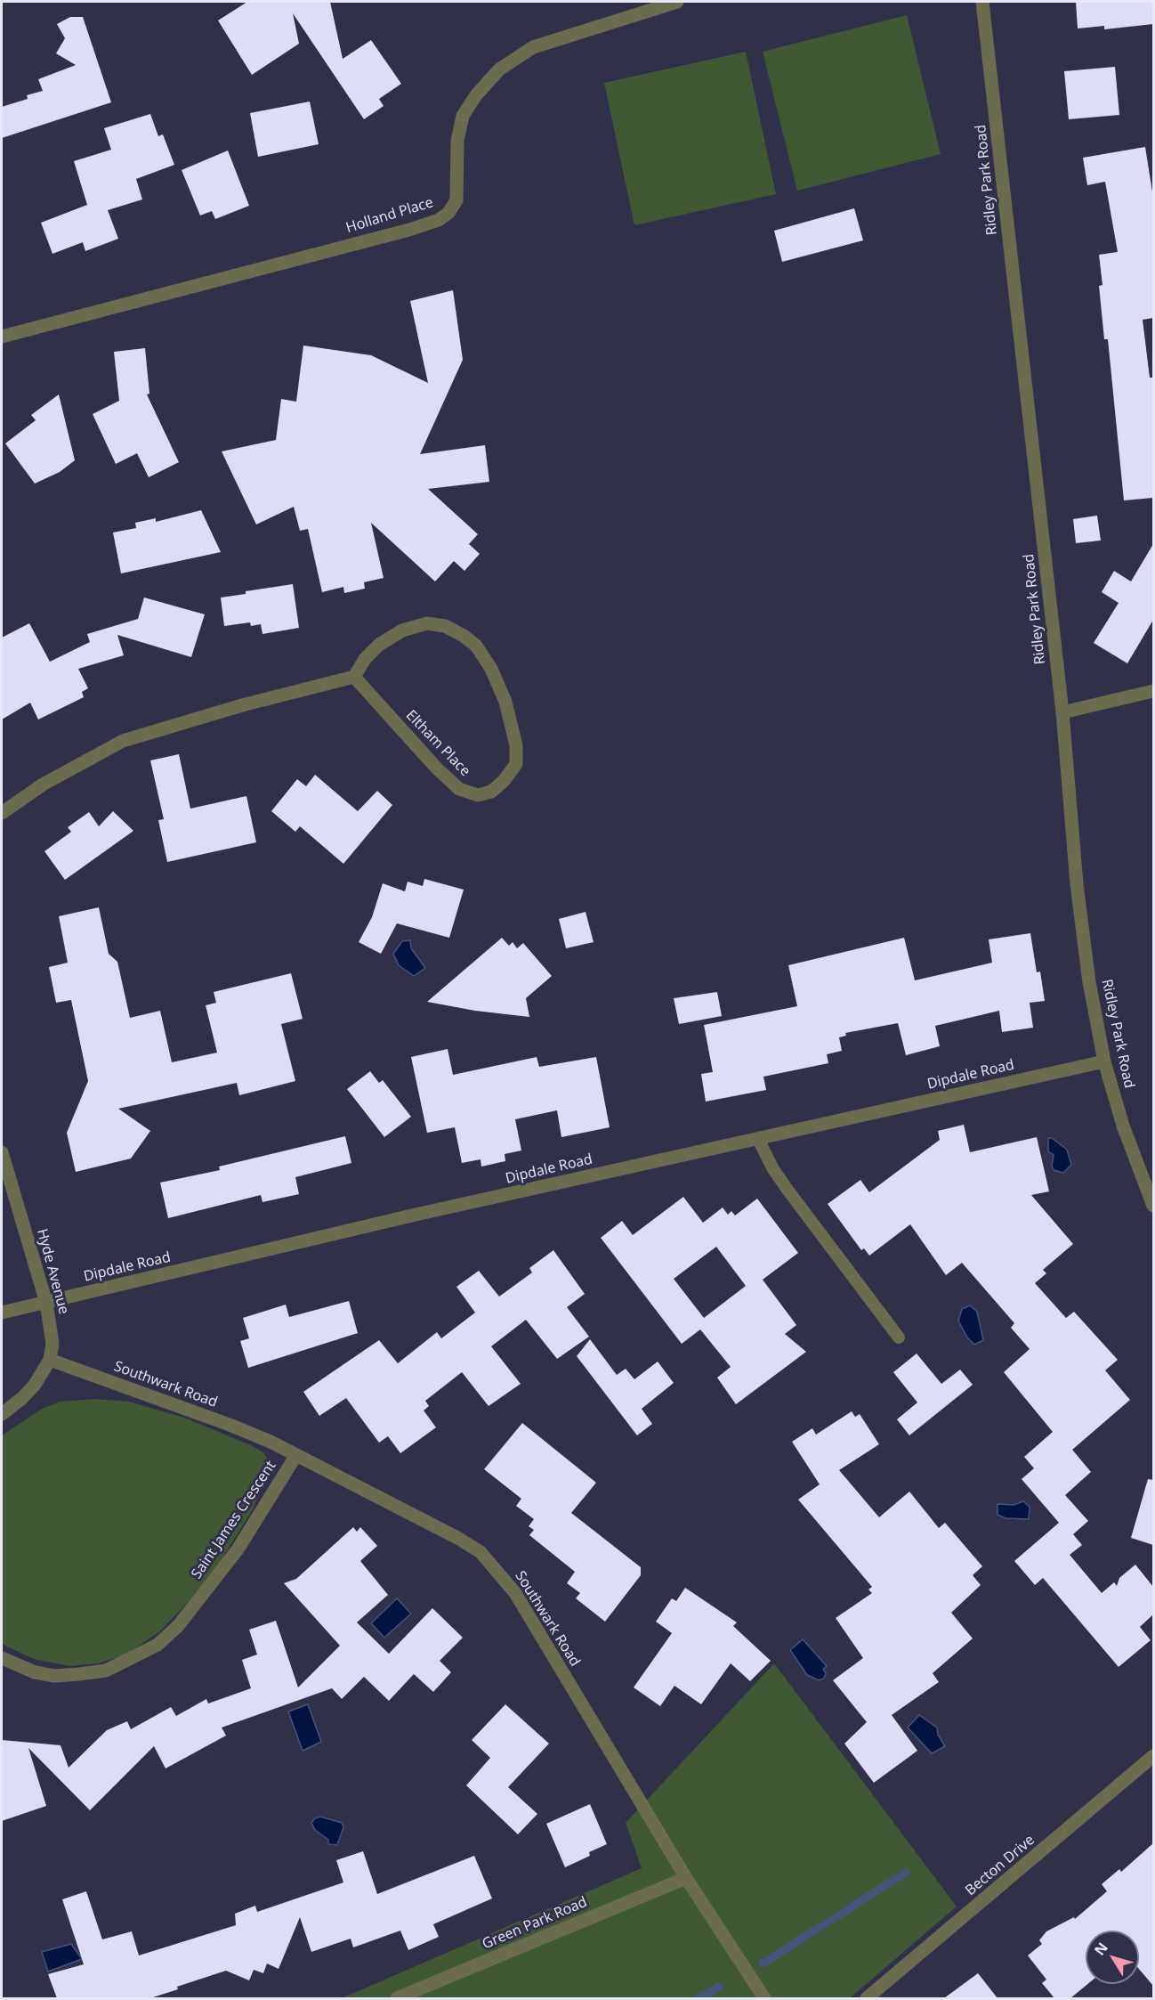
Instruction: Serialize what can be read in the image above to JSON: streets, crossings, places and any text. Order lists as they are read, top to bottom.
{
  "streets": {
    "street": [
      "Ridley Park Road",
      "Holland Place",
      "Eltham Place",
      "Dipdale Road",
      "Hyde Avenue",
      "Southwark Road",
      "Saint James Crescent",
      "Becton Drive",
      "Green Park Road"
    ]
  },
  "crossings": [
    ["Ridley Park Road", "Dipdale Road"],
    ["Dipdale Road", "Hyde Avenue"],
    ["Hyde Avenue", "Southwark Road"],
    ["Southwark Road", "Saint James Crescent"],
    ["Southwark Road", "Green Park Road"]
  ],
  "north": "top left"
}
